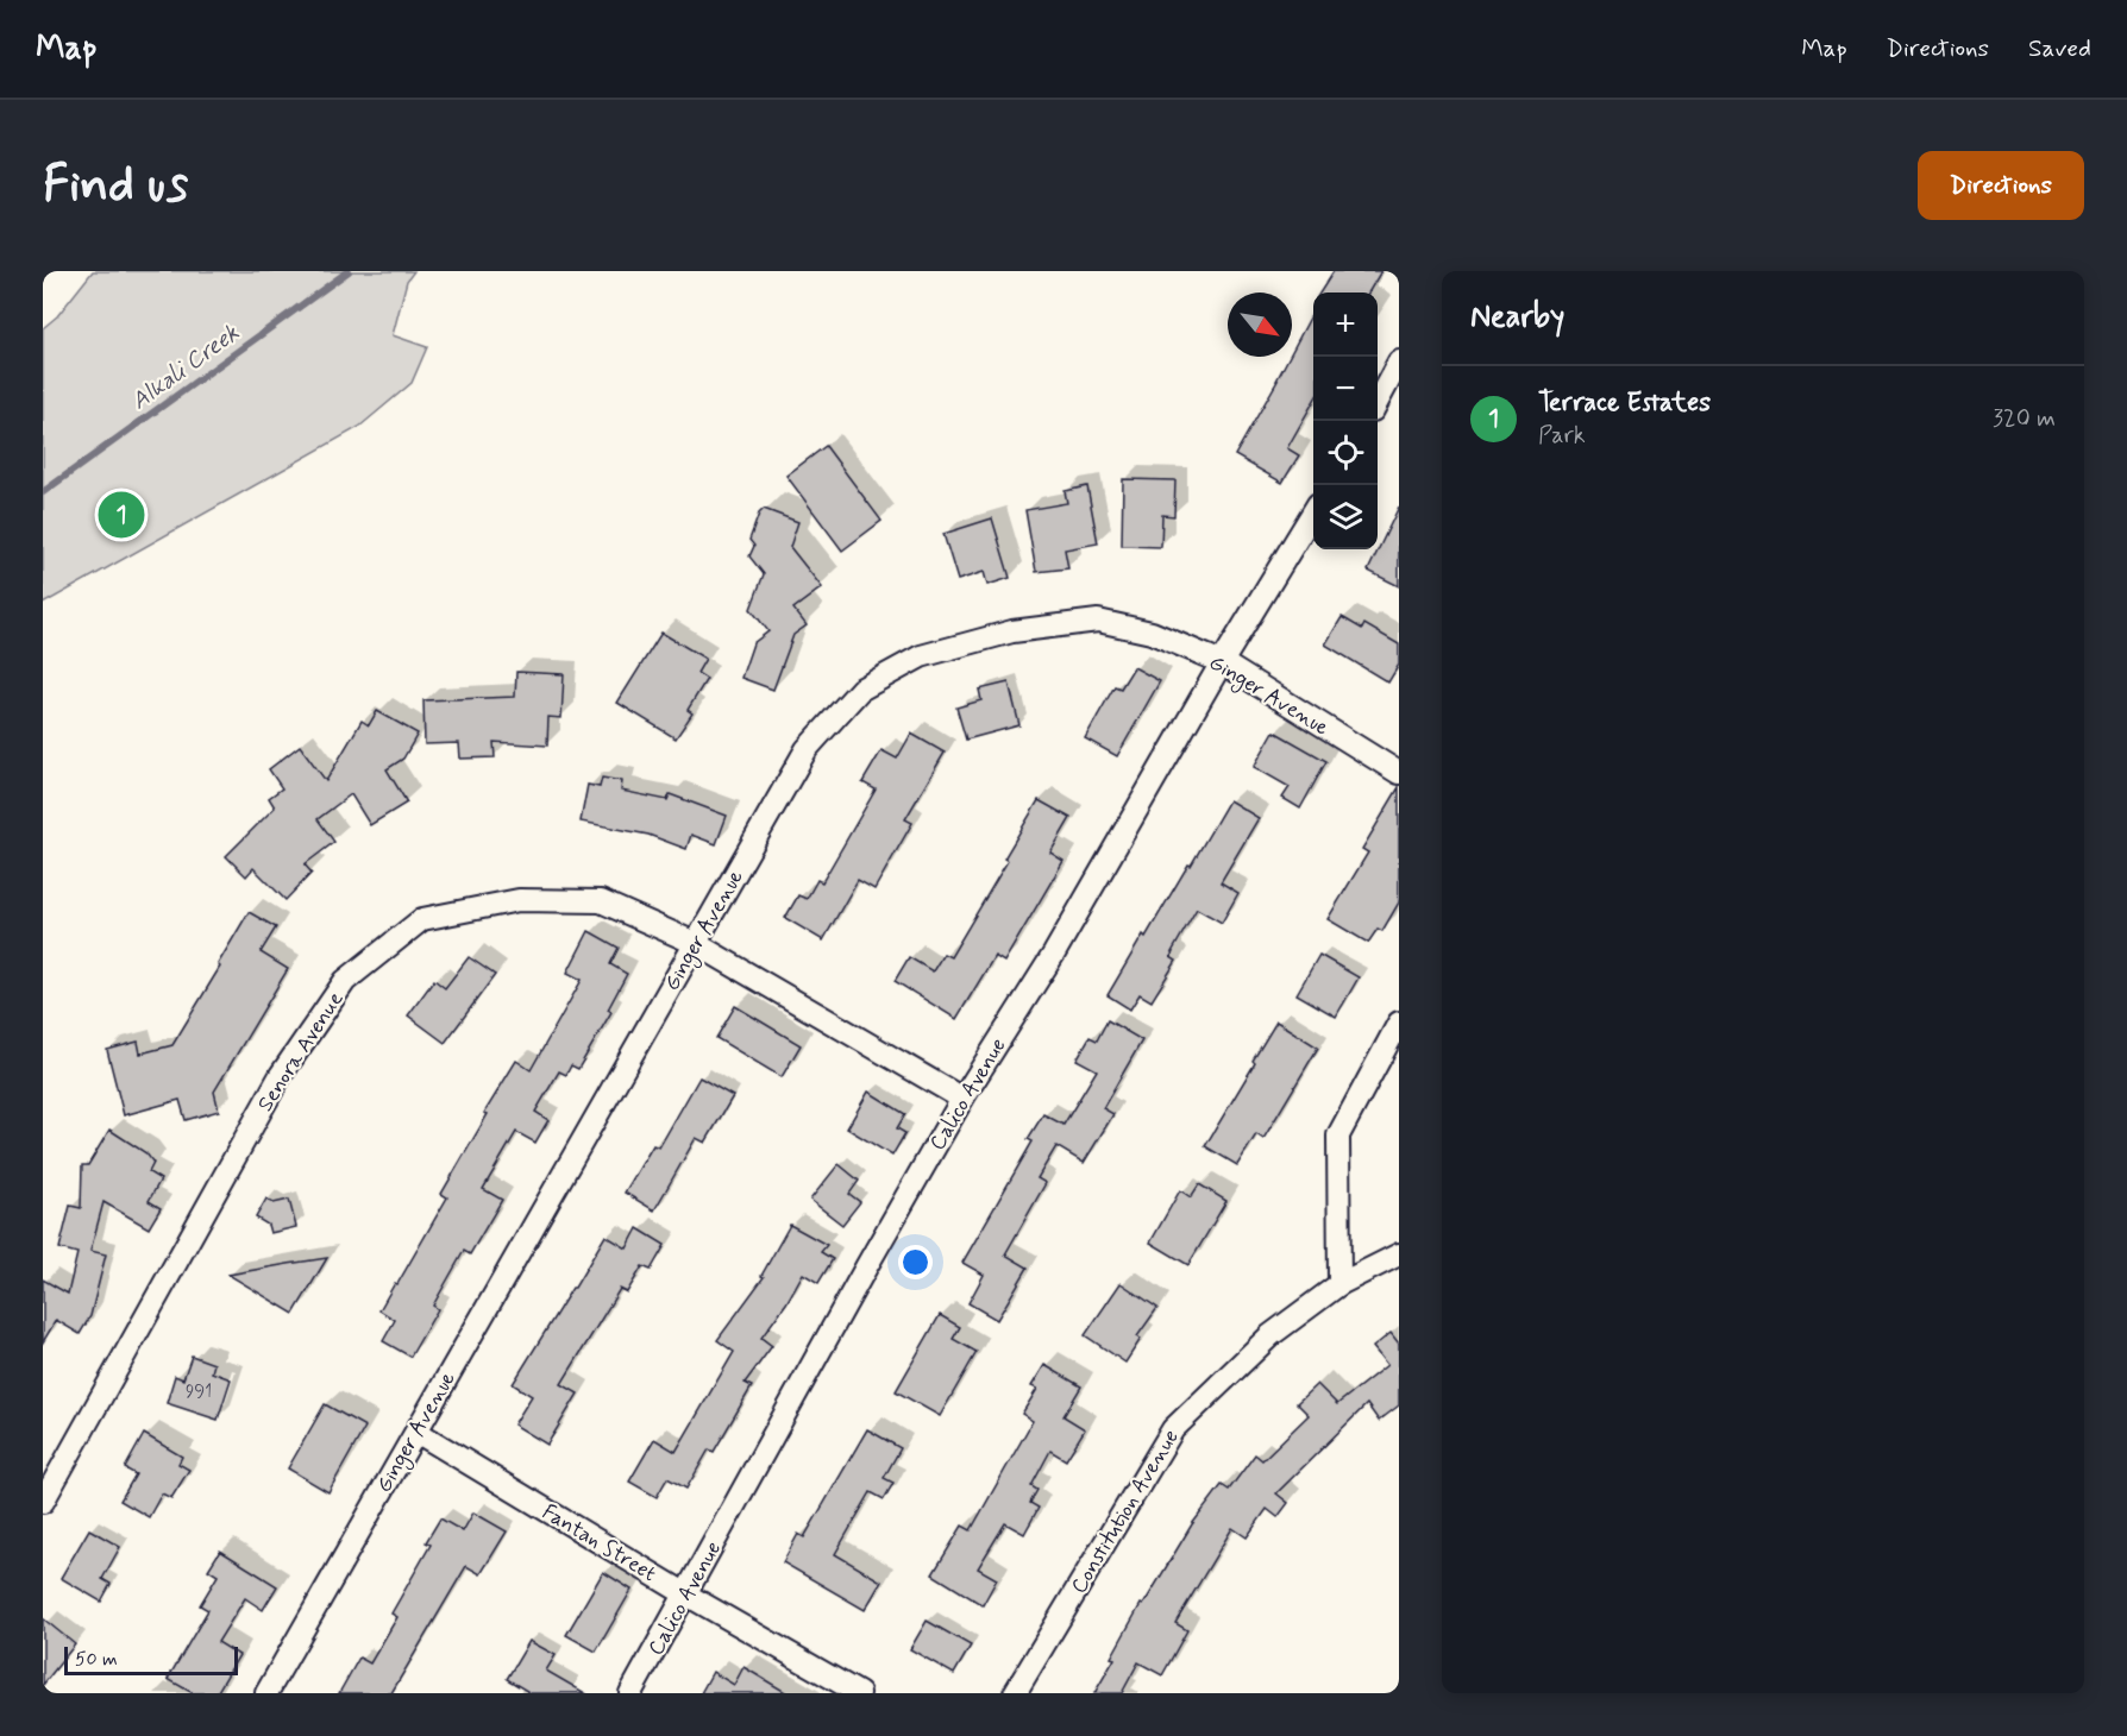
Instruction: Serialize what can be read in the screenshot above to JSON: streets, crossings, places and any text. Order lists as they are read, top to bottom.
{
  "streets": {
    "street": [
      "Ginger Avenue",
      "Senora Avenue",
      "Calico Avenue",
      "Constitution Avenue",
      "Fantan Street"
    ]
  },
  "crossings": [
    ["Ginger Avenue", "Senora Avenue"],
    ["Ginger Avenue", "Calico Avenue"],
    ["Ginger Avenue", "Fantan Street"],
    ["Senora Avenue", "Calico Avenue"],
    ["Calico Avenue", "Fantan Street"]
  ],
  "water": ["Alkali Creek"],
  "house_numbers": ["991"],
  "scale_bar": "50 m",
  "north": "bottom right",
  "page": {
    "header": "Map",
    "nav": ["Map", "Directions", "Saved"],
    "buttons": "Directions",
    "title": "Find us",
    "heading": "Nearby",
    "map_buttons": ["+", "−"],
    "list": [
      {
        "mark": "1",
        "name": "Terrace Estates",
        "note": "Park",
        "value": "320 m"
      }
    ],
    "pins": "1",
    "scale": "50 m"
  }
}
